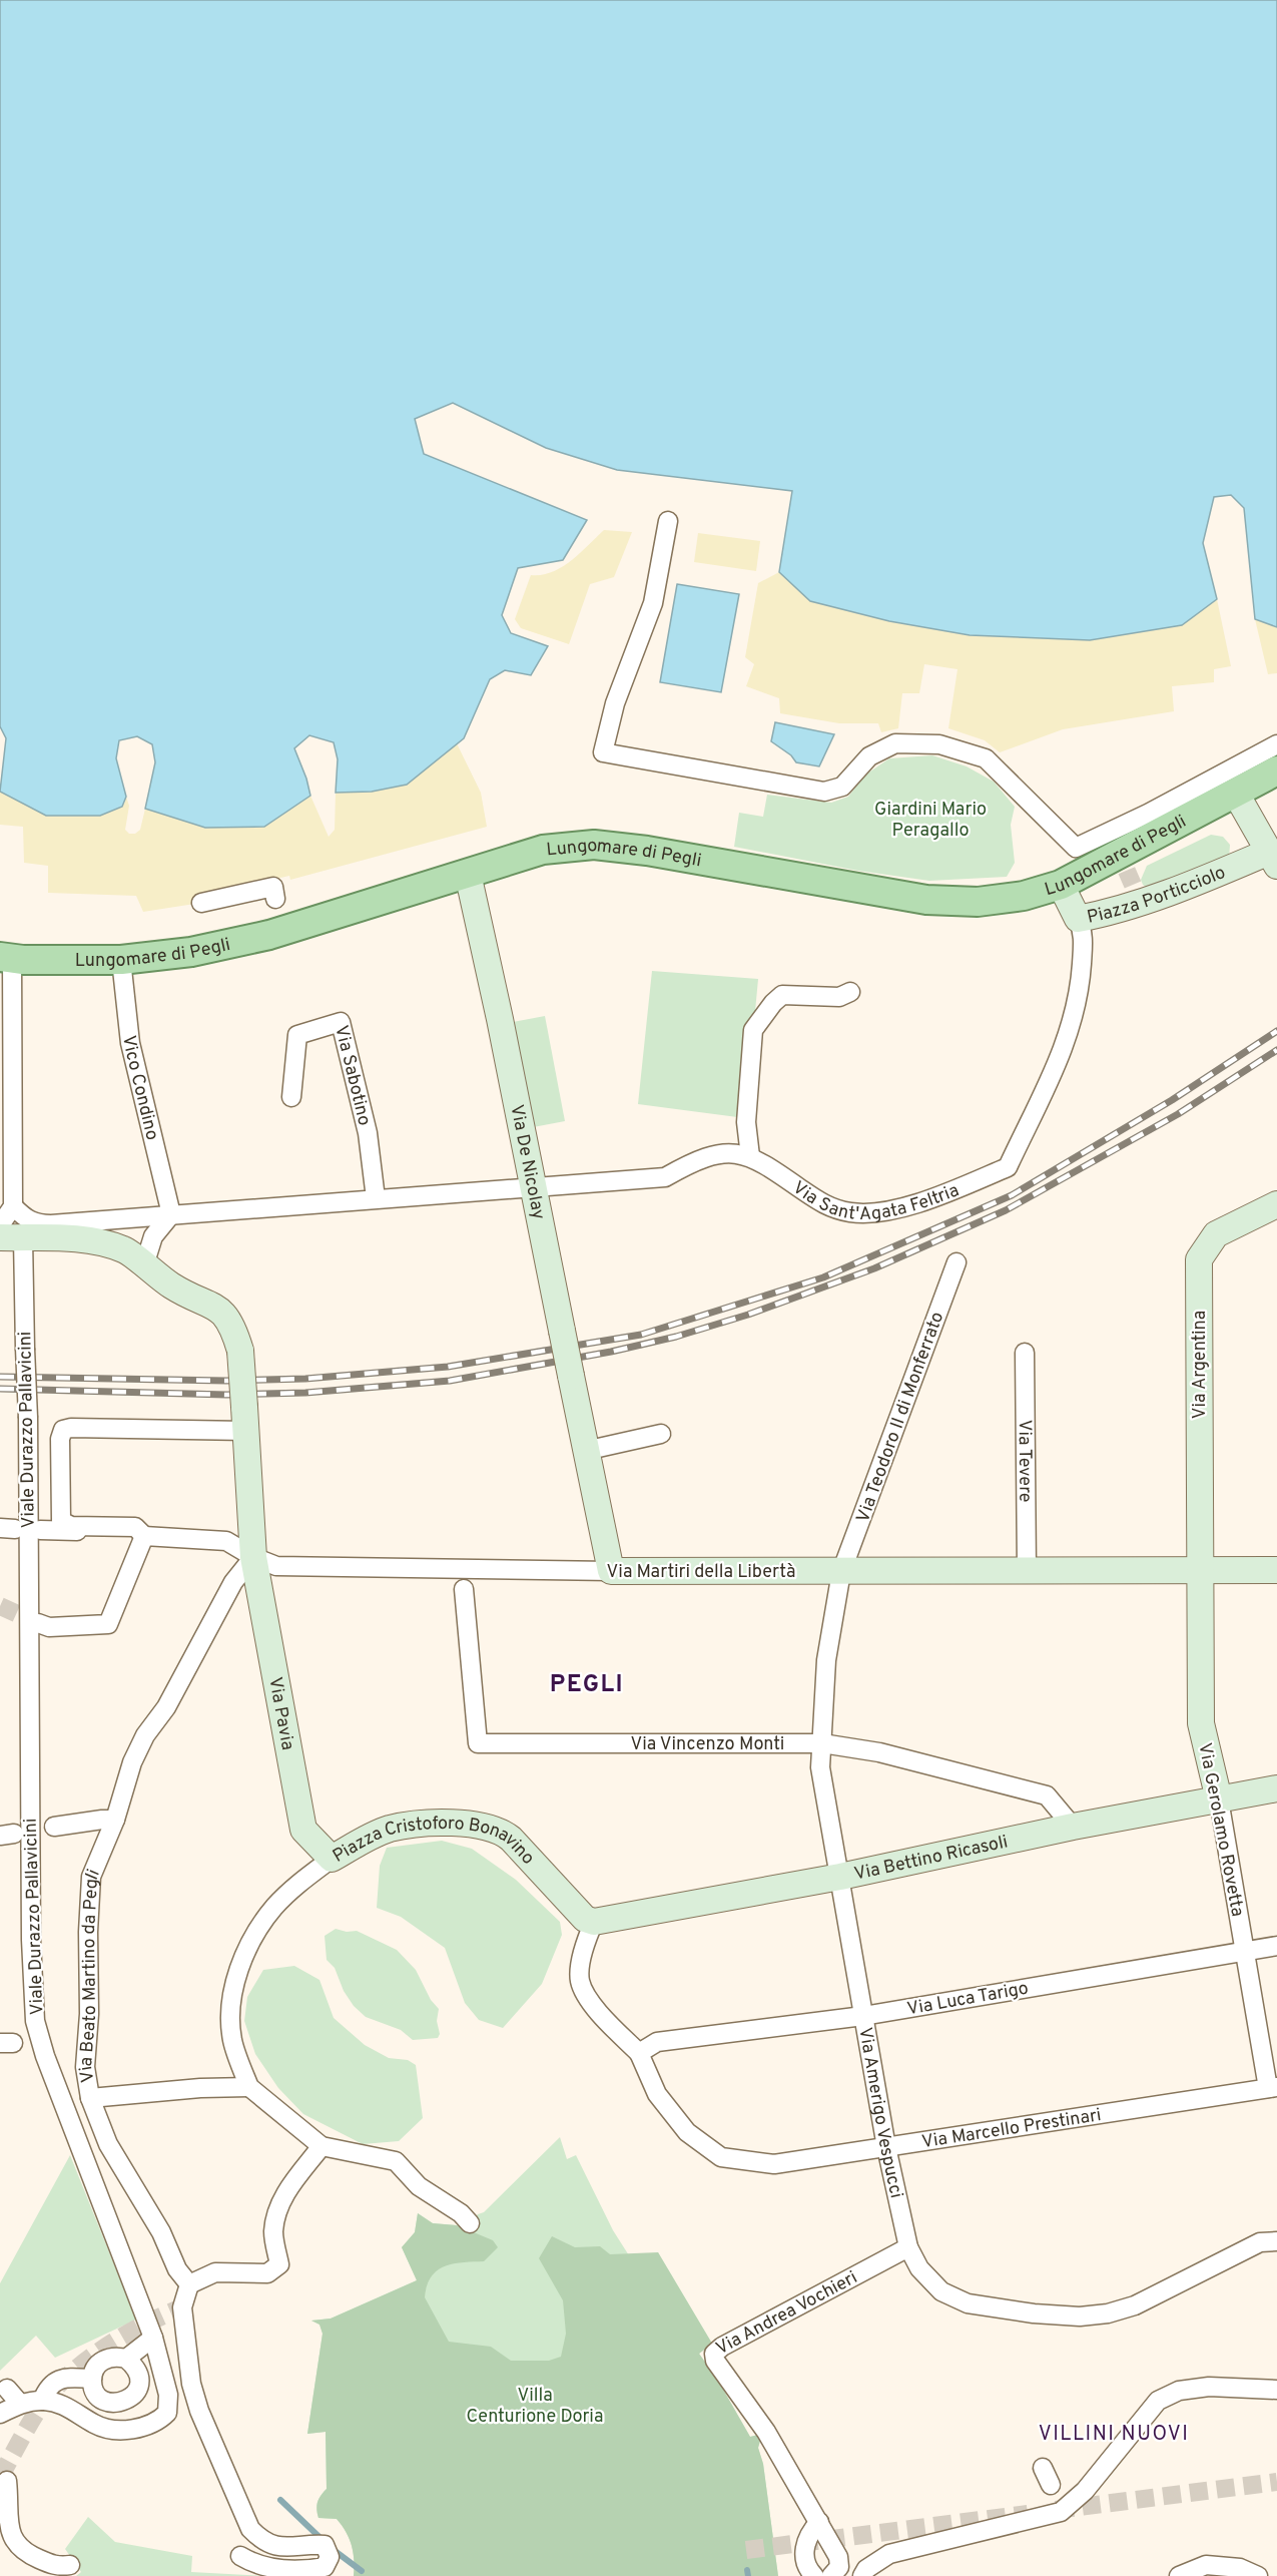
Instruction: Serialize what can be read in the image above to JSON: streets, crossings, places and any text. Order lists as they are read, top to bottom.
{
  "streets": {
    "main road": ["Lungomare di Pegli"],
    "street": [
      "Piazza Porticciolo",
      "Via Sabotino",
      "Vico Condino",
      "Via De Nicolay",
      "Via Sant'Agata Feltria",
      "Via Argentina",
      "Via Teodoro II di Monferrato",
      "Viale Durazzo Pallavicini",
      "Via Tevere",
      "Via Martiri della Libertà",
      "Via Pavia",
      "Via Vincenzo Monti",
      "Via Gerolamo Rovetta",
      "Via Bettino Ricasoli",
      "Piazza Cristoforo Bonavino",
      "Via Beato Martino da Pegli",
      "Via Luca Tarigo",
      "Via Amerigo Vespucci",
      "Via Marcello Prestinari",
      "Via Andrea Vochieri"
    ]
  },
  "crossings": [
    ["Lungomare di Pegli", "Piazza Porticciolo"],
    ["Lungomare di Pegli", "Vico Condino"],
    ["Lungomare di Pegli", "Via De Nicolay"],
    ["Piazza Porticciolo", "Via Sant'Agata Feltria"],
    ["Via De Nicolay", "Via Martiri della Libertà"],
    ["Via Argentina", "Via Martiri della Libertà"],
    ["Via Argentina", "Via Gerolamo Rovetta"],
    ["Via Teodoro II di Monferrato", "Via Martiri della Libertà"],
    ["Via Teodoro II di Monferrato", "Via Amerigo Vespucci"],
    ["Via Tevere", "Via Martiri della Libertà"],
    ["Via Martiri della Libertà", "Via Pavia"],
    ["Via Martiri della Libertà", "Via Gerolamo Rovetta"],
    ["Via Martiri della Libertà", "Via Beato Martino da Pegli"],
    ["Via Martiri della Libertà", "Via Amerigo Vespucci"],
    ["Via Pavia", "Piazza Cristoforo Bonavino"],
    ["Via Pavia", "Via Beato Martino da Pegli"],
    ["Via Vincenzo Monti", "Via Bettino Ricasoli"],
    ["Via Vincenzo Monti", "Via Amerigo Vespucci"],
    ["Via Gerolamo Rovetta", "Via Bettino Ricasoli"],
    ["Via Gerolamo Rovetta", "Via Luca Tarigo"],
    ["Via Gerolamo Rovetta", "Via Marcello Prestinari"],
    ["Via Bettino Ricasoli", "Piazza Cristoforo Bonavino"],
    ["Via Bettino Ricasoli", "Via Amerigo Vespucci"],
    ["Via Bettino Ricasoli", "Via Marcello Prestinari"],
    ["Piazza Cristoforo Bonavino", "Via Marcello Prestinari"],
    ["Via Luca Tarigo", "Via Amerigo Vespucci"],
    ["Via Luca Tarigo", "Via Marcello Prestinari"],
    ["Via Amerigo Vespucci", "Via Marcello Prestinari"],
    ["Via Amerigo Vespucci", "Via Andrea Vochieri"]
  ],
  "districts": ["PEGLI", "VILLINI NUOVI"],
  "parks": ["Giardini Mario Peragallo", "Villa Centurione Doria"]
}
